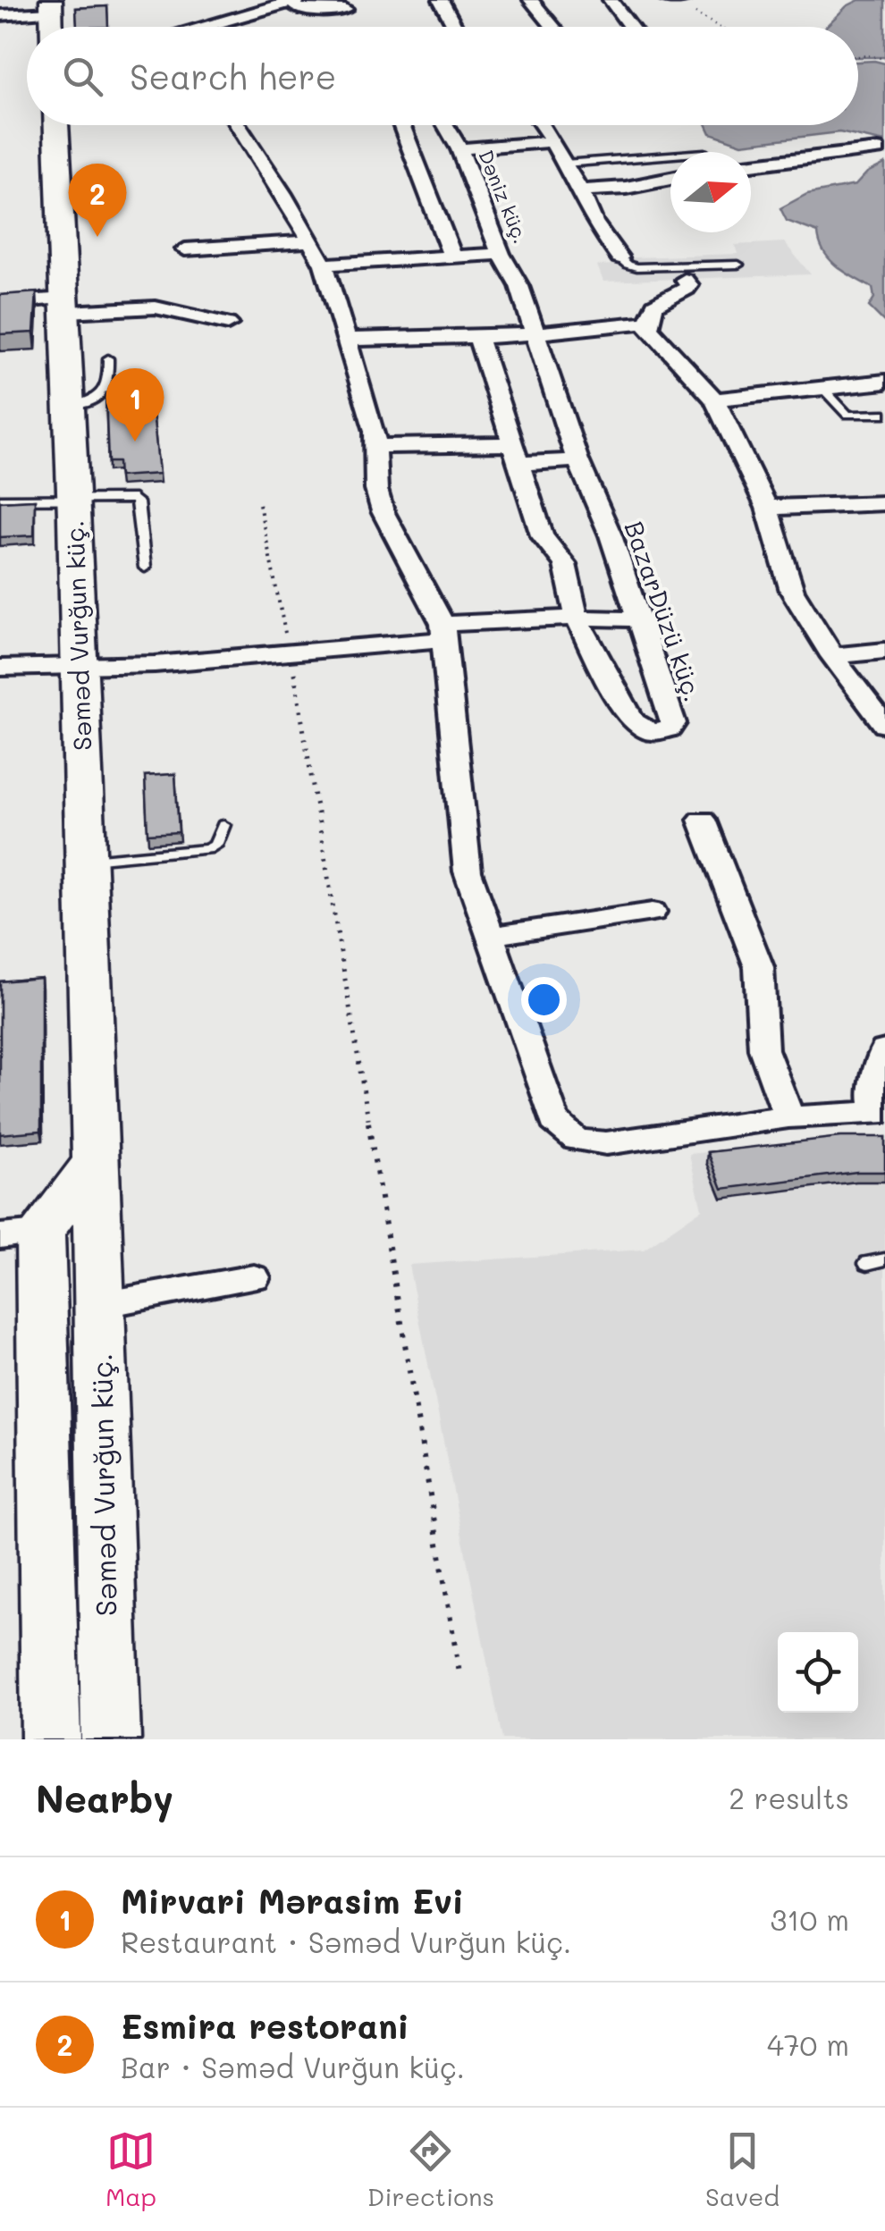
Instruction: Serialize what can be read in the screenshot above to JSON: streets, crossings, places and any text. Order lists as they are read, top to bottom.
{
  "streets": {
    "main road": ["Səməd Vurğun küç."],
    "street": ["Dəniz küç.", "BazarDüzü küç."]
  },
  "crossings": [
    ["Dəniz küç.", "BazarDüzü küç."]
  ],
  "north": "right",
  "page": {
    "search": "Search here",
    "pins": ["2", "1"],
    "heading": ["Nearby", "2 results"],
    "list": [
      {
        "mark": "1",
        "name": "Mirvari Mərasim Evi",
        "note": "Restaurant · Səməd Vurğun küç.",
        "value": "310 m"
      },
      {
        "mark": "2",
        "name": "Esmira restorani",
        "note": "Bar · Səməd Vurğun küç.",
        "value": "470 m"
      }
    ],
    "nav": ["Map", "Directions", "Saved"]
  }
}
